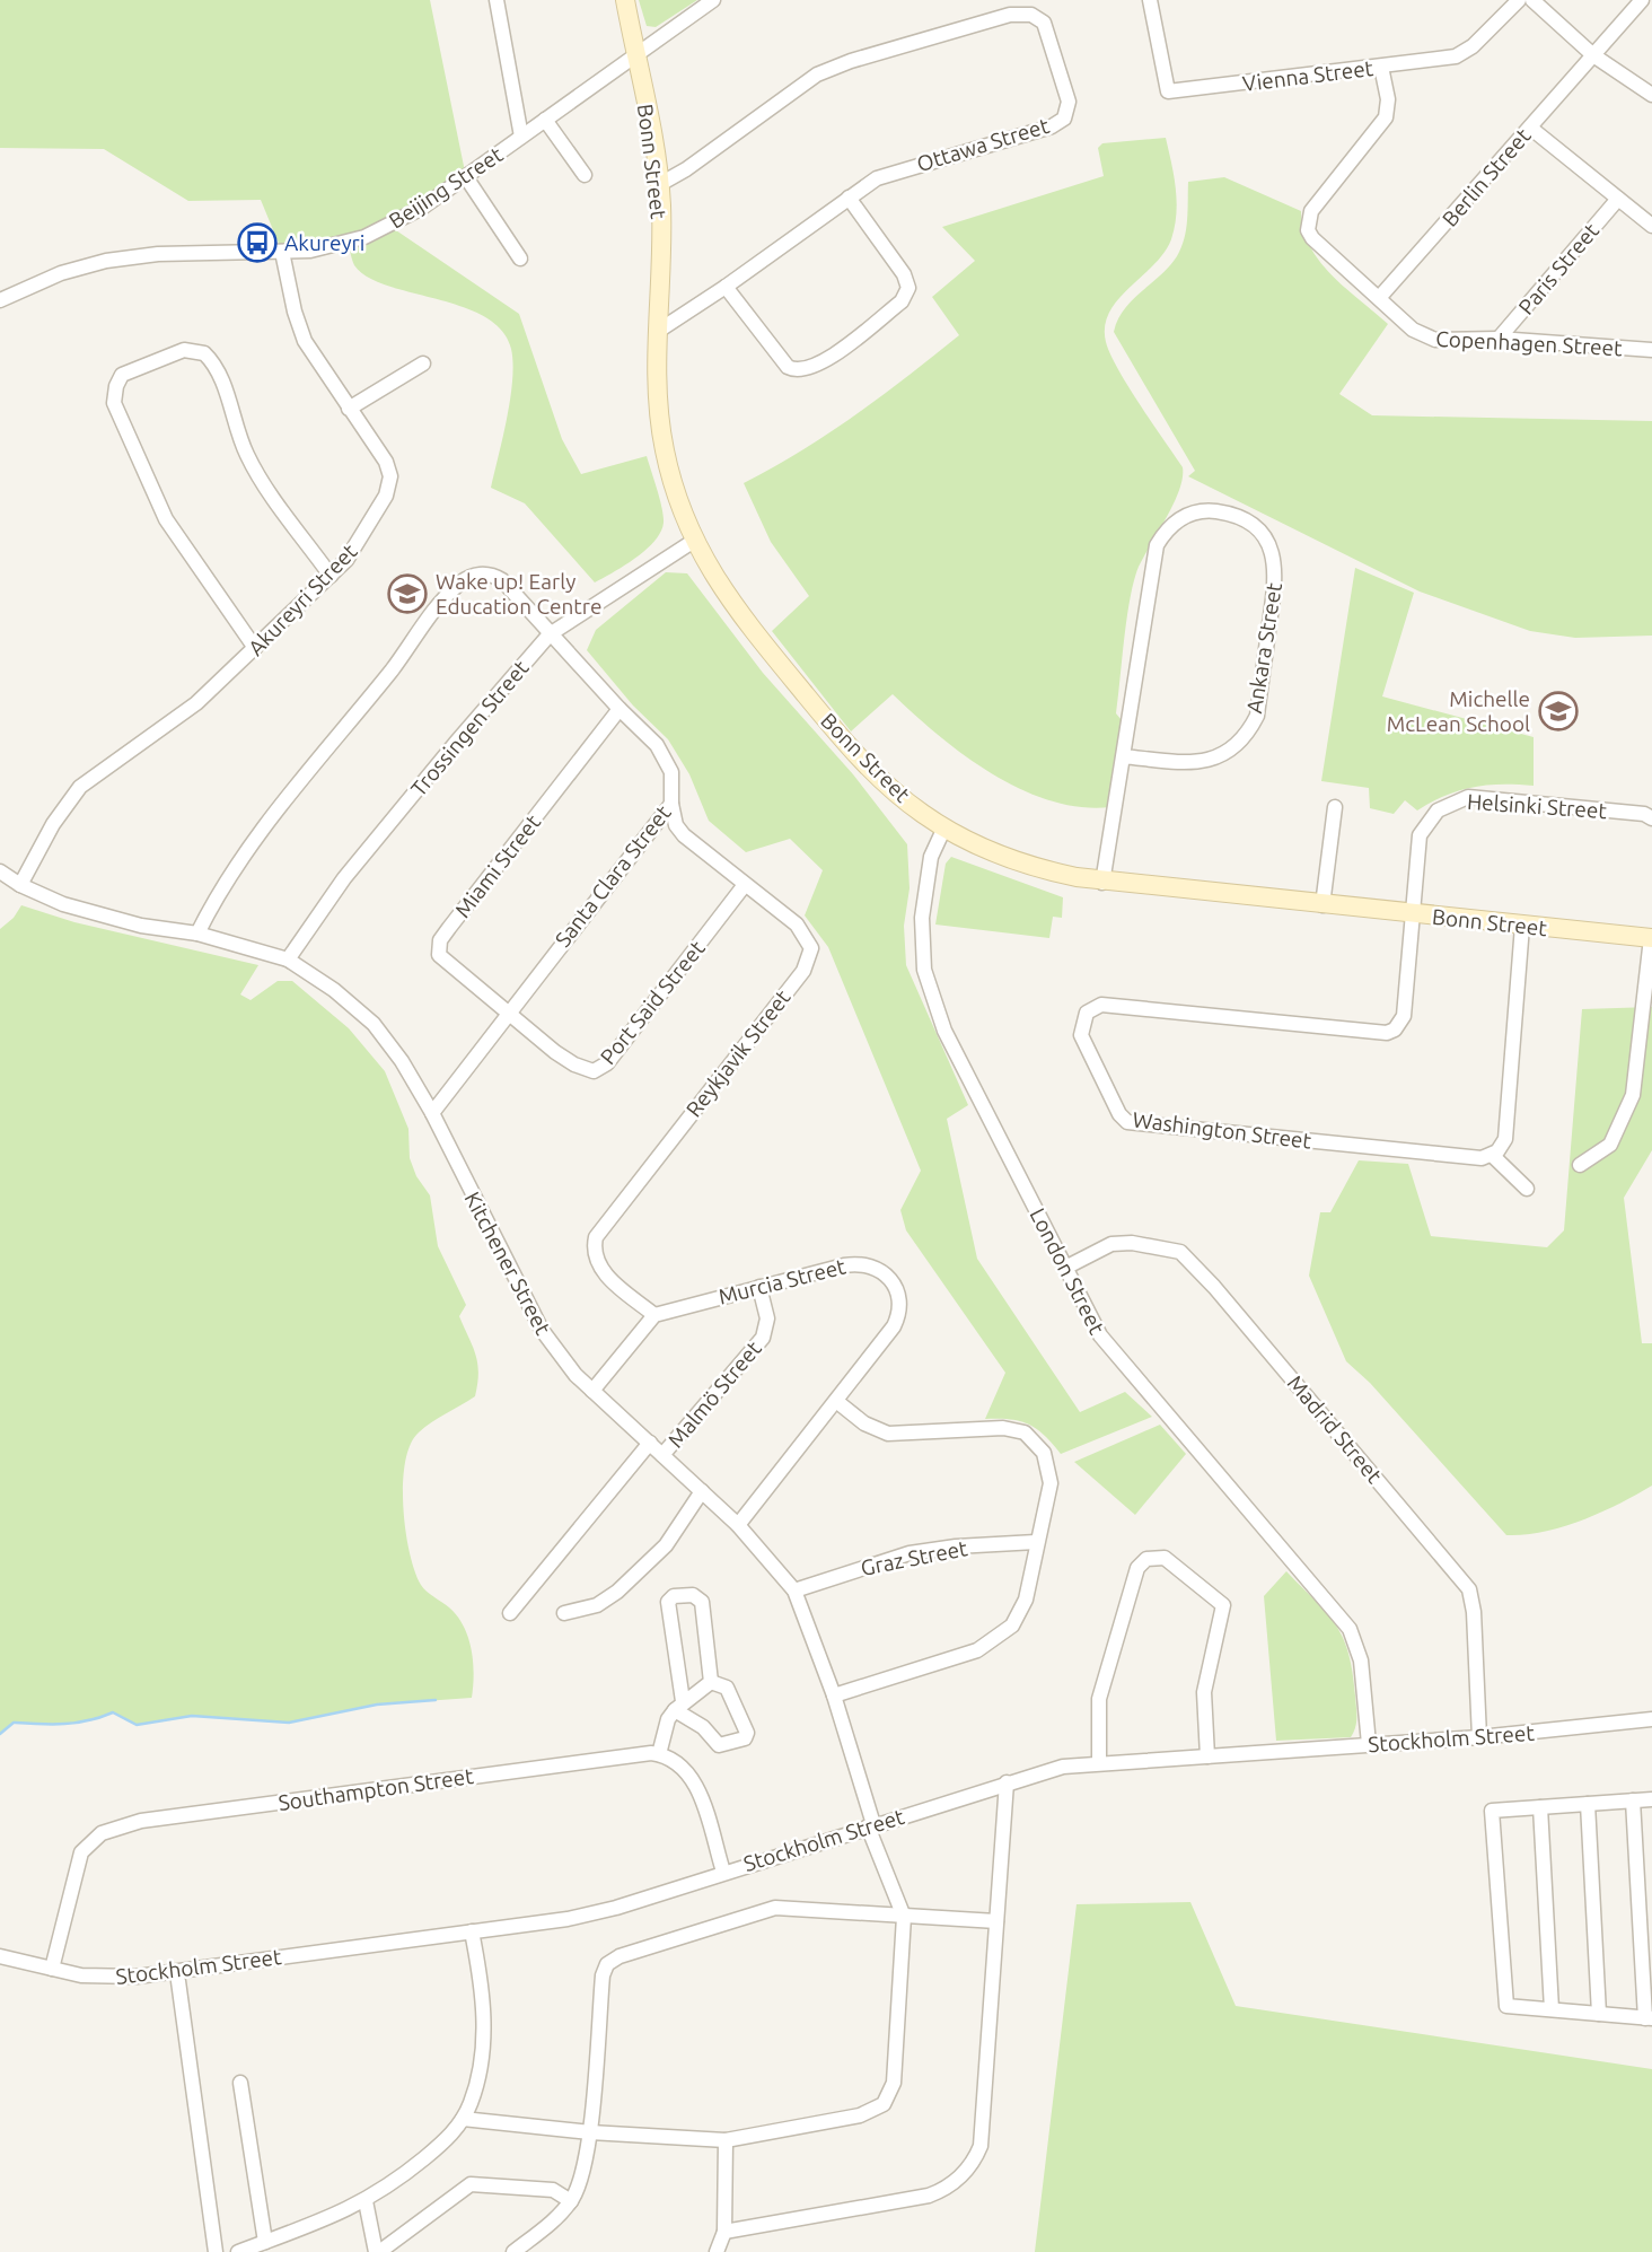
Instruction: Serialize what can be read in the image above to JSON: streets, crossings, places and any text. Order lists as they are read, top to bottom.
{
  "streets": {
    "street": [
      "Vienna Street",
      "Ottawa Street",
      "Bonn Street",
      "Berlin Street",
      "Beijing Street",
      "Paris Street",
      "Copenhagen Street",
      "Akureyri Street",
      "Ankara Street",
      "Trossingen Street",
      "Helsinki Street",
      "Miami Street",
      "Santa Clara Street",
      "Port Said Street",
      "Reykjavik Street",
      "Washington Street",
      "Kitchener Street",
      "London Street",
      "Murcia Street",
      "Malmö Street",
      "Madrid Street",
      "Graz Street",
      "Stockholm Street",
      "Southampton Street"
    ]
  },
  "crossings": [
    ["Vienna Street", "Copenhagen Street"],
    ["Ottawa Street", "Bonn Street"],
    ["Bonn Street", "Beijing Street"],
    ["Bonn Street", "Ankara Street"],
    ["Bonn Street", "Trossingen Street"],
    ["Bonn Street", "Helsinki Street"],
    ["Bonn Street", "Washington Street"],
    ["Bonn Street", "London Street"],
    ["Berlin Street", "Copenhagen Street"],
    ["Beijing Street", "Akureyri Street"],
    ["Paris Street", "Copenhagen Street"],
    ["Akureyri Street", "Kitchener Street"],
    ["Trossingen Street", "Santa Clara Street"],
    ["Trossingen Street", "Kitchener Street"],
    ["Helsinki Street", "Washington Street"],
    ["Miami Street", "Santa Clara Street"],
    ["Miami Street", "Port Said Street"],
    ["Santa Clara Street", "Port Said Street"],
    ["Santa Clara Street", "Reykjavik Street"],
    ["Santa Clara Street", "Kitchener Street"],
    ["Port Said Street", "Reykjavik Street"],
    ["Reykjavik Street", "Murcia Street"],
    ["Kitchener Street", "Murcia Street"],
    ["Kitchener Street", "Malmö Street"],
    ["Kitchener Street", "Graz Street"],
    ["Kitchener Street", "Stockholm Street"],
    ["London Street", "Madrid Street"],
    ["London Street", "Stockholm Street"],
    ["Murcia Street", "Malmö Street"],
    ["Madrid Street", "Stockholm Street"],
    ["Stockholm Street", "Southampton Street"]
  ],
  "places": {
    "bus stop": ["Akureyri"],
    "school or university": ["Wake up! Early Education Centre", "Michelle McLean School"]
  }
}
